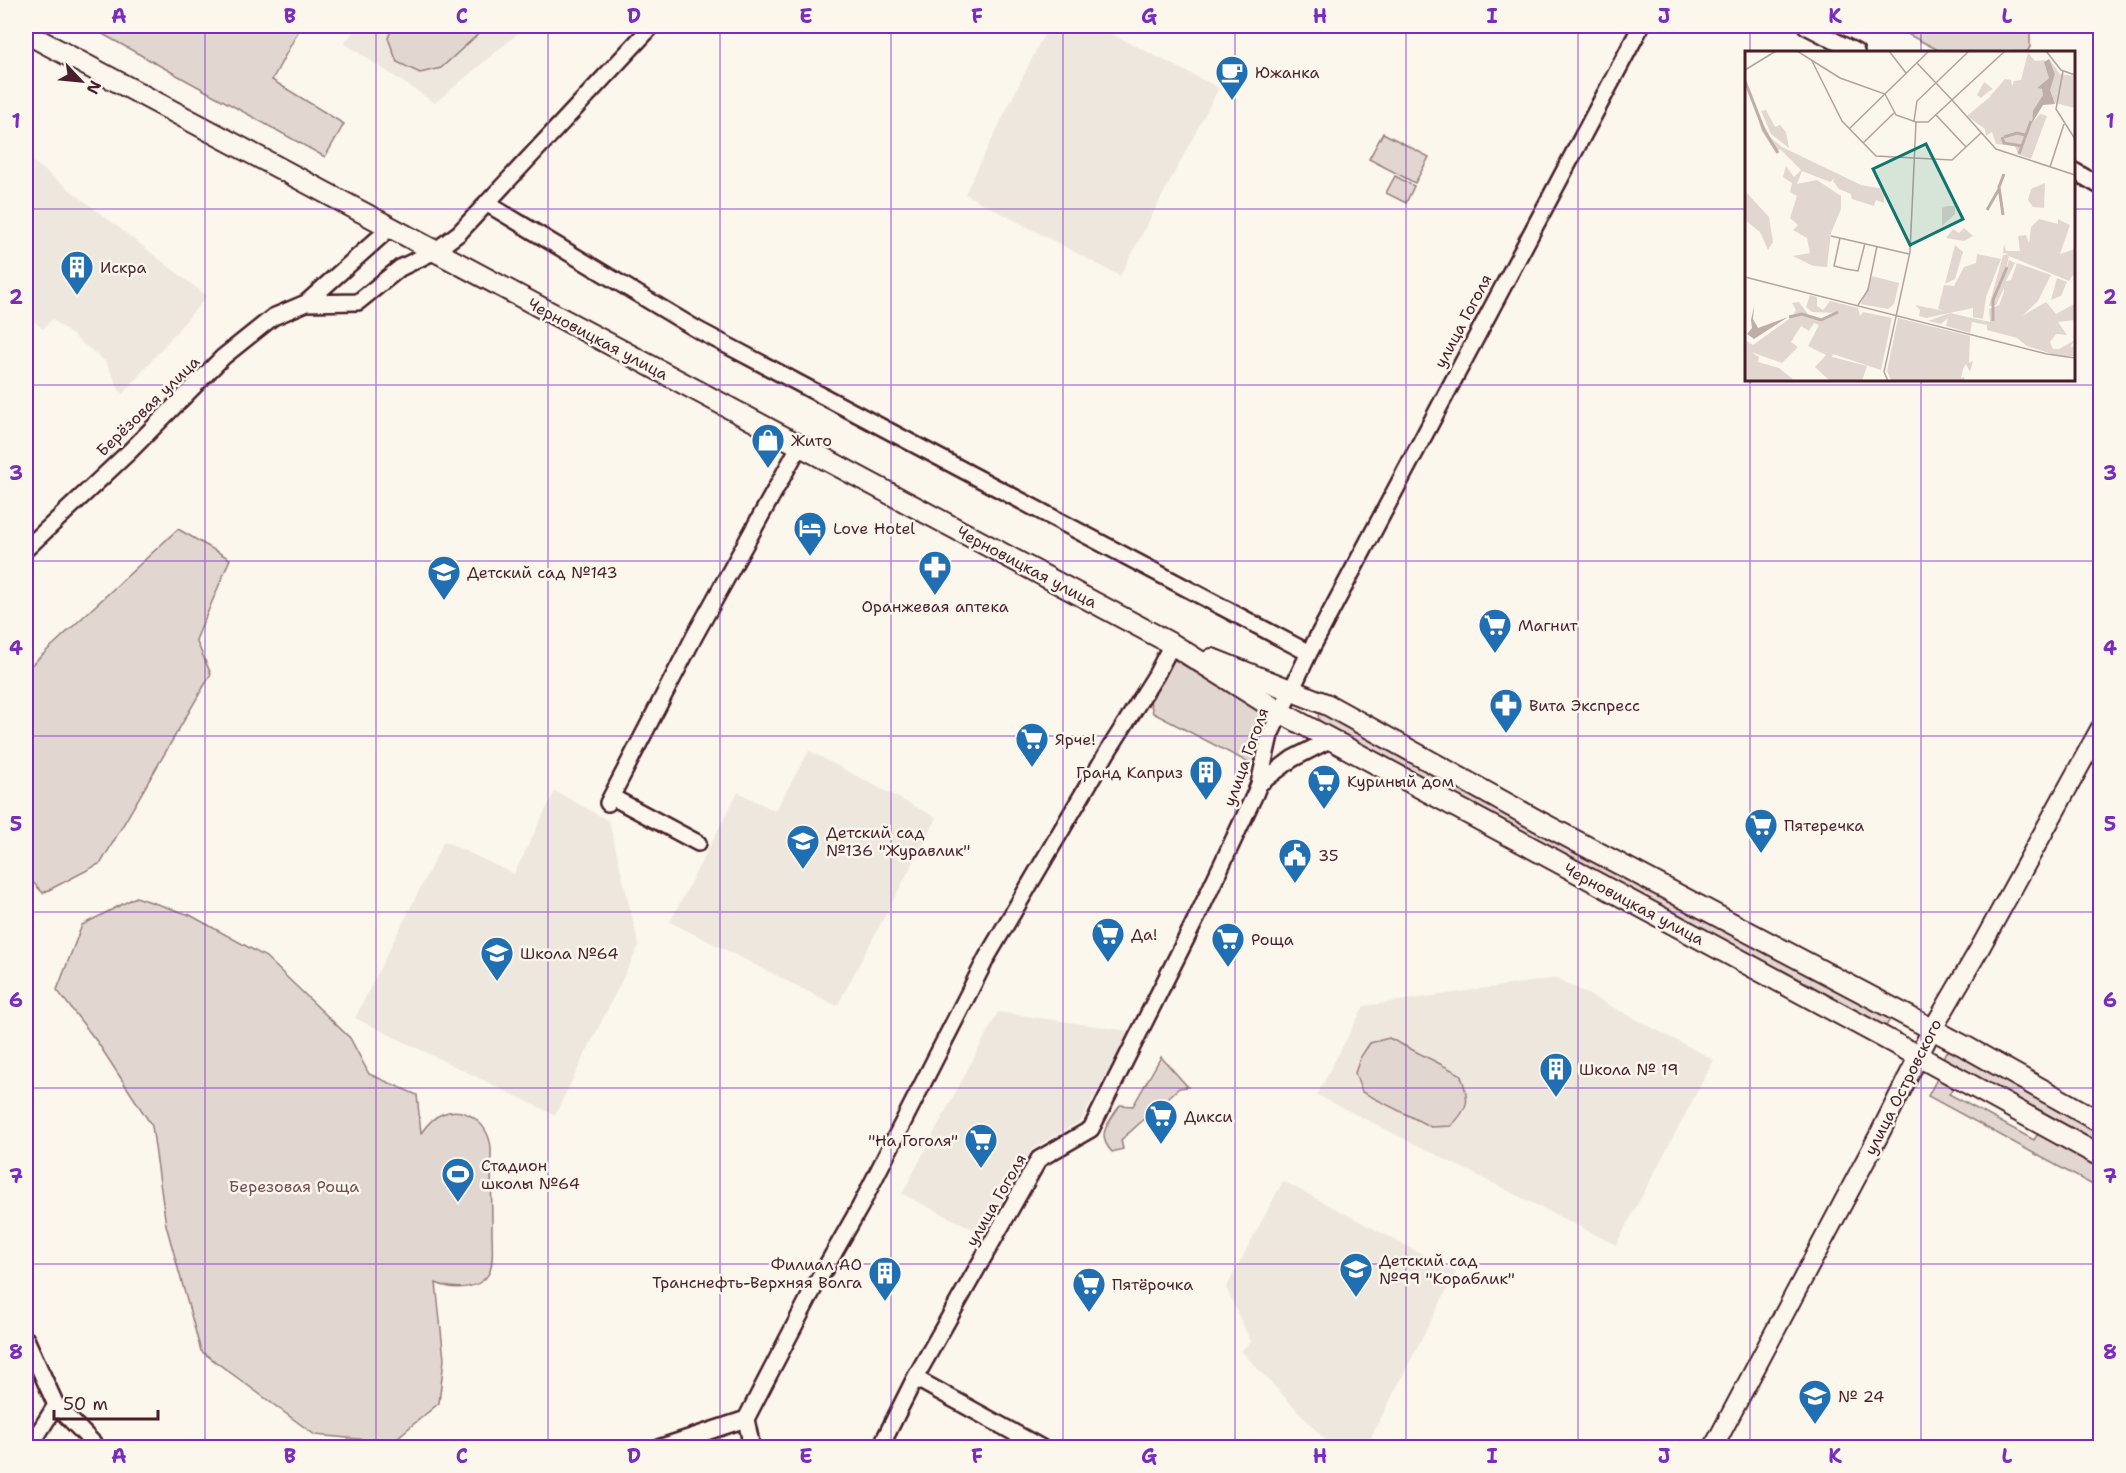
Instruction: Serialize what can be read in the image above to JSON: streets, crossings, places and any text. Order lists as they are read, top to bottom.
{
  "streets": {
    "main road": ["Черновицкая улица"],
    "street": ["улица Гоголя", "Берёзовая улица", "улица Островского"]
  },
  "crossings": [
    ["улица Гоголя", "Черновицкая улица"],
    ["Черновицкая улица", "Берёзовая улица"],
    ["Черновицкая улица", "улица Островского"]
  ],
  "parks": ["Березовая Роща"],
  "places": {
    "cafe": ["Южанка"],
    "building": [
      "Искра",
      "Гранд Каприз",
      "Школа № 19",
      "Филиал АО Транснефть-Верхняя Волга"
    ],
    "shop": ["Жито"],
    "hotel": ["Love Hotel"],
    "pharmacy": ["Оранжевая аптека", "Вита Экспресс"],
    "school or university": [
      "Детский сад №143",
      "Детский сад №136 \"Журавлик\"",
      "Школа №64",
      "Детский сад №99 \"Кораблик\"",
      "№ 24"
    ],
    "supermarket": [
      "Магнит",
      "Ярче!",
      "Куриный дом",
      "Пятеречка",
      "Да!",
      "Роща",
      "Дикси",
      "\"На Гоголя\"",
      "Пятёрочка"
    ],
    "public building": ["35"],
    "sports": ["Стадион школы №64"]
  },
  "scale_bar": "50 m",
  "north": "bottom right",
  "grid": {
    "columns": [
      "A",
      "B",
      "C",
      "D",
      "E",
      "F",
      "G",
      "H",
      "I",
      "J",
      "K",
      "L"
    ],
    "rows": [
      "1",
      "2",
      "3",
      "4",
      "5",
      "6",
      "7",
      "8"
    ]
  }
}
